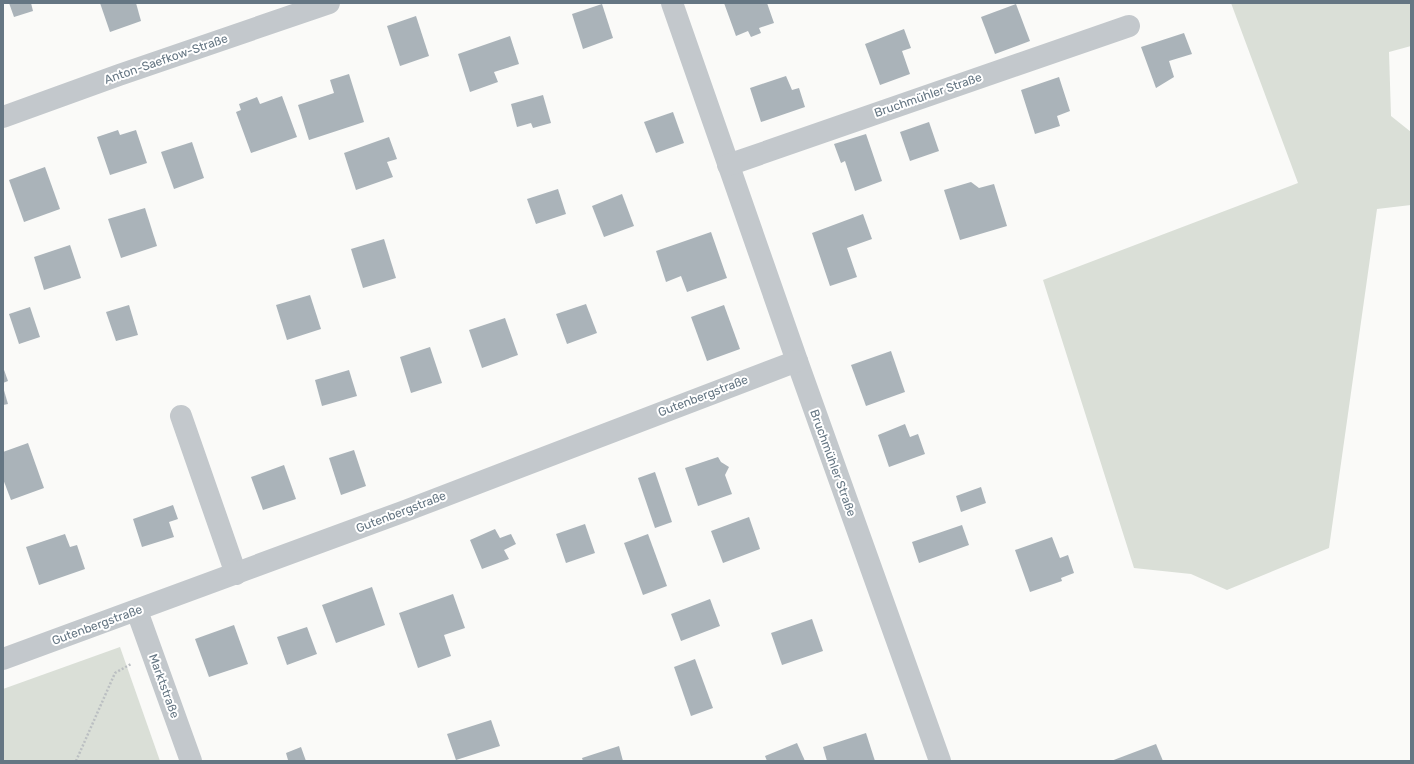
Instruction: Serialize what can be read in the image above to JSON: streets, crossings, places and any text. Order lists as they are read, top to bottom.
{
  "streets": {
    "street": [
      "Anton-Saefkow-Straße",
      "Bruchmühler Straße",
      "Gutenbergstraße",
      "Marktstraße"
    ]
  },
  "crossings": [
    ["Bruchmühler Straße", "Gutenbergstraße"],
    ["Gutenbergstraße", "Marktstraße"]
  ]
}
